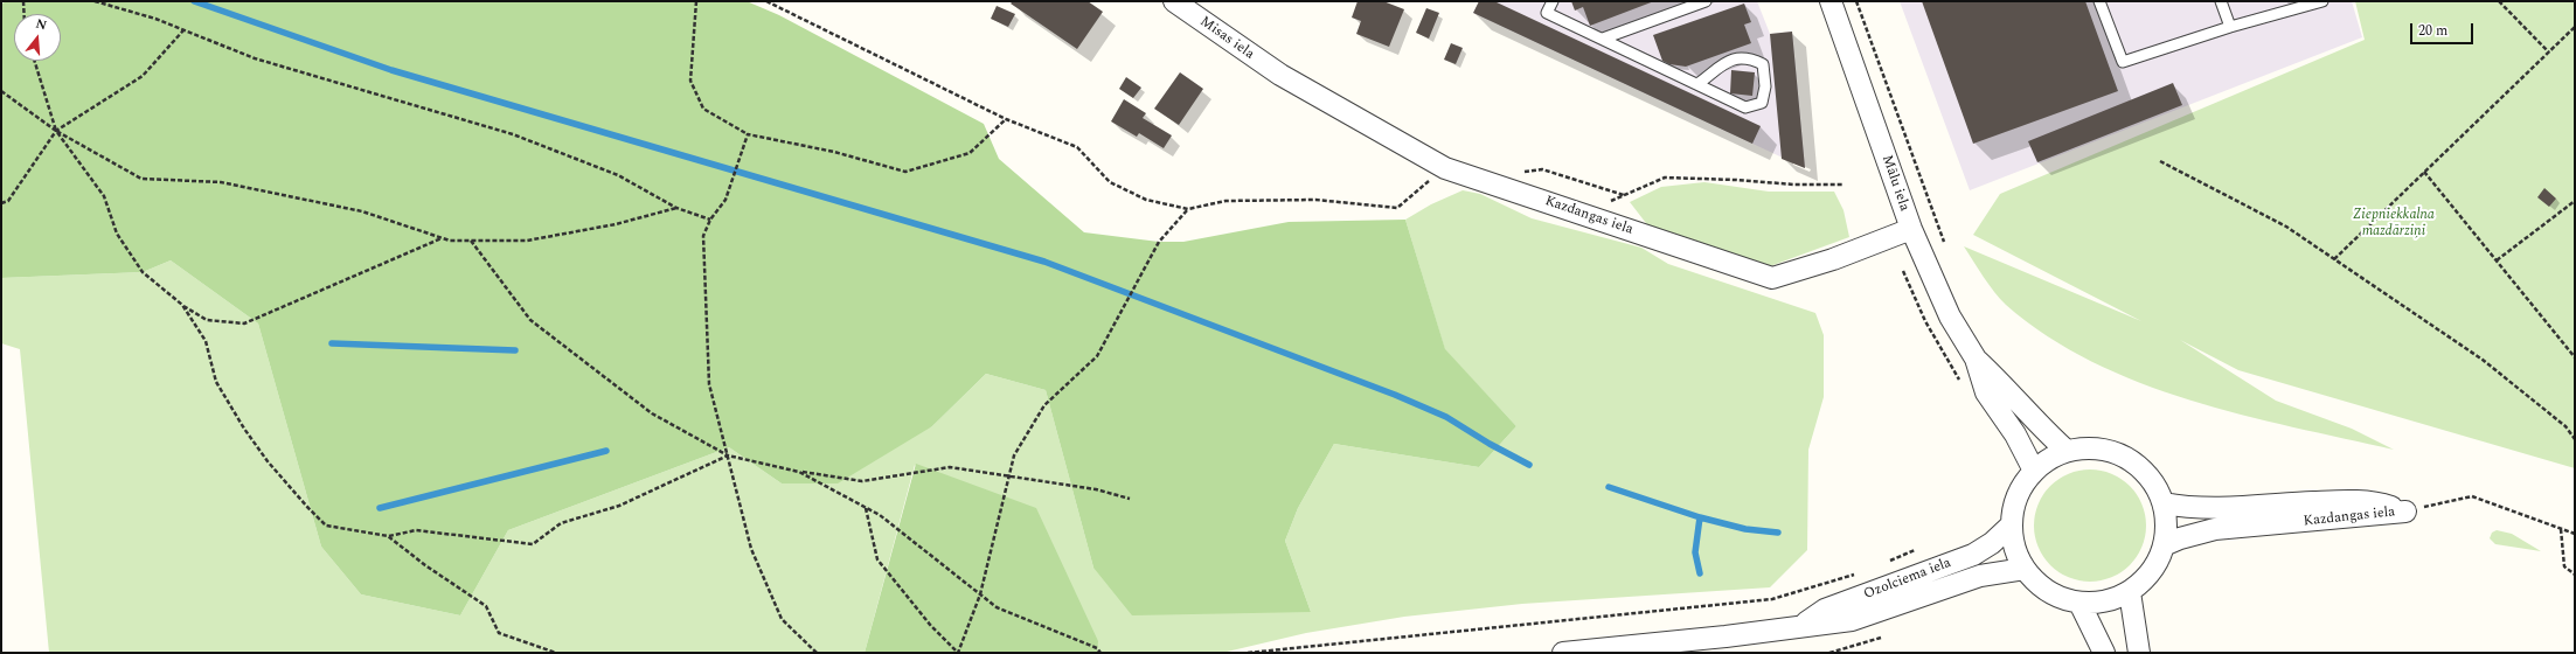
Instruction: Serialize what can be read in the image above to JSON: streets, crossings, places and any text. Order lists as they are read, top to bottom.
{
  "streets": {
    "street": [
      "Misas iela",
      "Mālu iela",
      "Kazdangas iela",
      "Ozolciema iela"
    ]
  },
  "crossings": [
    ["Misas iela", "Kazdangas iela"],
    ["Mālu iela", "Kazdangas iela"],
    ["Mālu iela", "Ozolciema iela"],
    ["Kazdangas iela", "Ozolciema iela"]
  ],
  "parks": ["Ziepniekkalna mazdārziņi"],
  "scale_bar": "20 m",
  "north": "top"
}
